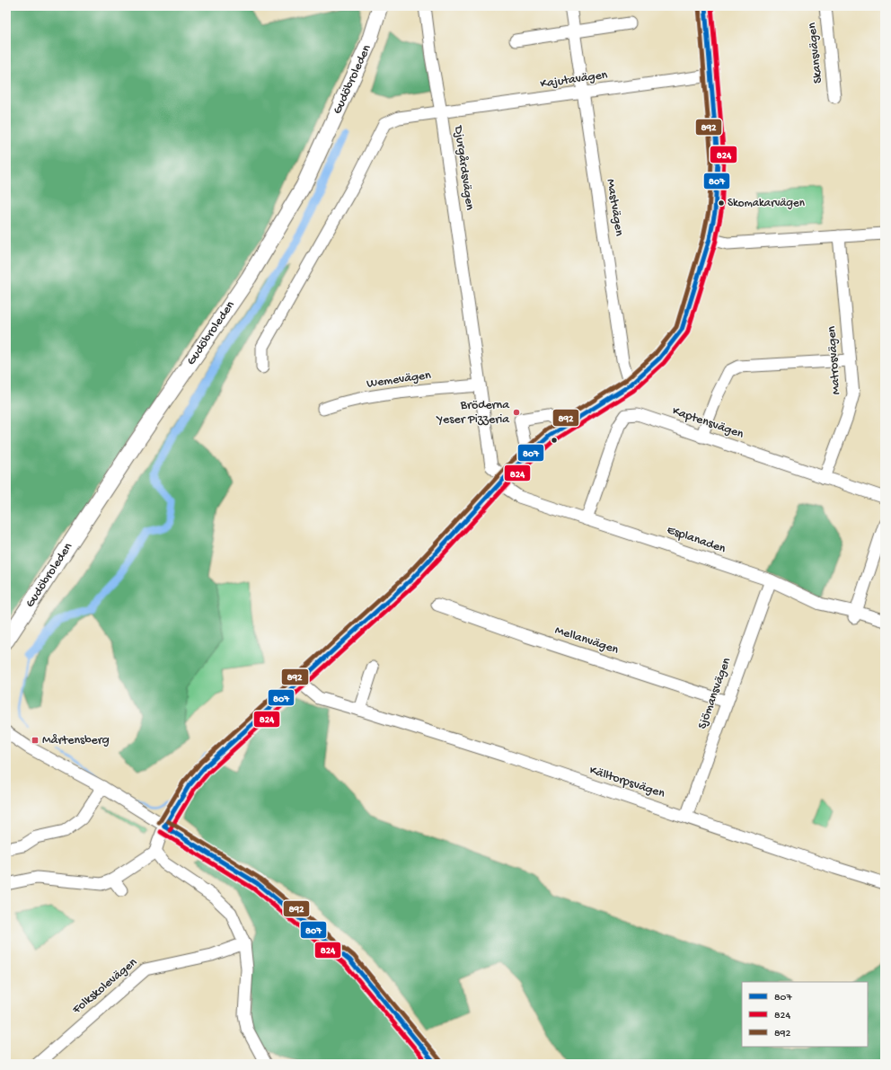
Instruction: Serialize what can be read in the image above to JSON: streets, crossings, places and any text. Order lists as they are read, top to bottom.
{
  "streets": {
    "main road": ["Gudöbroleden"],
    "street": [
      "Skansvägen",
      "Kajutavägen",
      "Djurgårdsvägen",
      "Mastvägen",
      "Matrosvägen",
      "Wemevägen",
      "Kaptensvägen",
      "Esplanaden",
      "Mellanvägen",
      "Sjömansvägen",
      "Källtorpsvägen",
      "Folkskolevägen"
    ]
  },
  "crossings": [
    ["Kajutavägen", "Djurgårdsvägen"],
    ["Kajutavägen", "Mastvägen"],
    ["Djurgårdsvägen", "Wemevägen"],
    ["Djurgårdsvägen", "Esplanaden"],
    ["Matrosvägen", "Kaptensvägen"],
    ["Kaptensvägen", "Esplanaden"],
    ["Esplanaden", "Sjömansvägen"],
    ["Mellanvägen", "Sjömansvägen"],
    ["Sjömansvägen", "Källtorpsvägen"]
  ],
  "places": {
    "other": ["Skomakarvägen", "Bröderna Yeser Pizzeria"],
    "transit": ["Mårtensberg"]
  },
  "lines": ["transit line 807", "transit line 824", "transit line 892"],
  "legend": ["807", "824", "892"]
}
